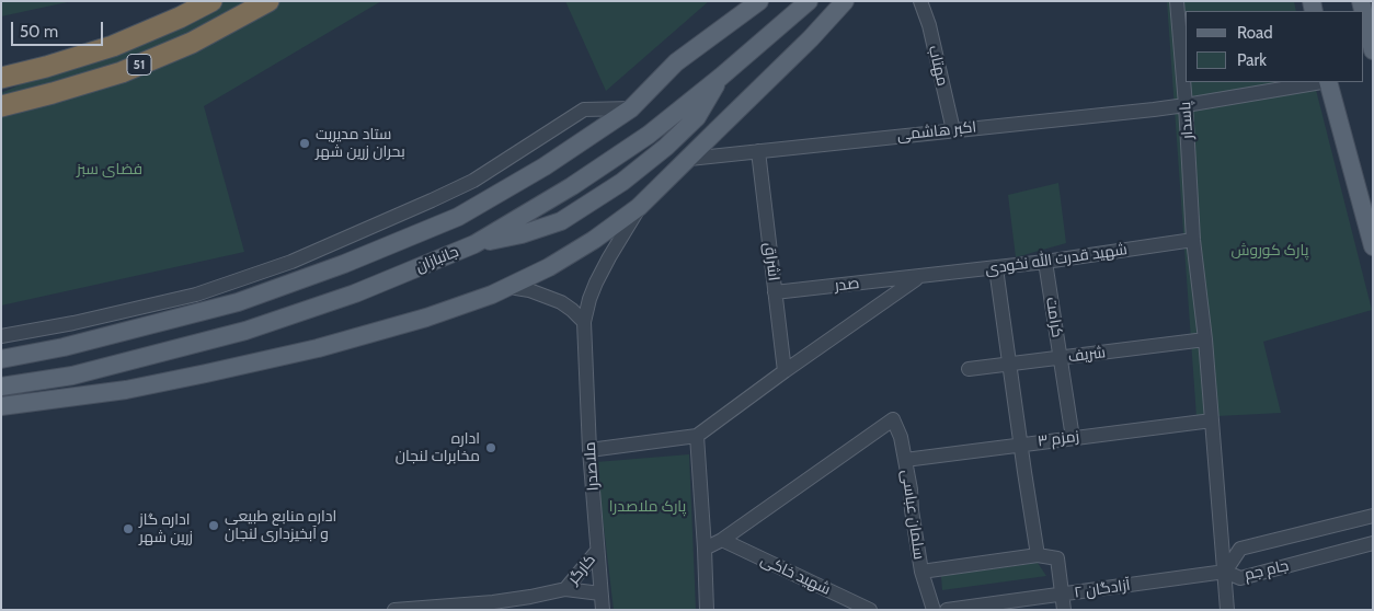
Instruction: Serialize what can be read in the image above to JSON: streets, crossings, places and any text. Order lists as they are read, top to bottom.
{
  "streets": {
    "highway": ["51"],
    "main road": ["جانبازان"],
    "street": [
      "مهتاب",
      "پاسدار",
      "اکبر هاشمی",
      "شهید قدرت الله نخودی",
      "اشراق",
      "صدر",
      "کرامت",
      "شریف",
      "زمزم ۳",
      "ملاصدرا",
      "سلمان عباسی",
      "کارگر",
      "جام جم",
      "شهید خاکی",
      "آزادگان ۲"
    ]
  },
  "crossings": [
    ["مهتاب", "اکبر هاشمی"],
    ["پاسدار", "اکبر هاشمی"],
    ["پاسدار", "شهید قدرت الله نخودی"],
    ["پاسدار", "شریف"],
    ["پاسدار", "زمزم ۳"],
    ["پاسدار", "جام جم"],
    ["پاسدار", "آزادگان ۲"],
    ["اکبر هاشمی", "اشراق"],
    ["شهید قدرت الله نخودی", "صدر"],
    ["شهید قدرت الله نخودی", "کرامت"],
    ["اشراق", "صدر"],
    ["کرامت", "شریف"],
    ["کرامت", "زمزم ۳"],
    ["زمزم ۳", "سلمان عباسی"],
    ["ملاصدرا", "کارگر"],
    ["سلمان عباسی", "شهید خاکی"],
    ["جام جم", "آزادگان ۲"]
  ],
  "parks": ["فضای سبز", "پارک کوروش", "پارک ملاصدرا"],
  "places": [
    "ستاد مدیریت بحران زرین شهر",
    "اداره مخابرات لنجان",
    "اداره منابع طبیعی و آبخیزداری لنجان",
    "اداره گاز زرین شهر"
  ],
  "legend": ["Road", "Park"],
  "scale_bar": "50 m"
}
